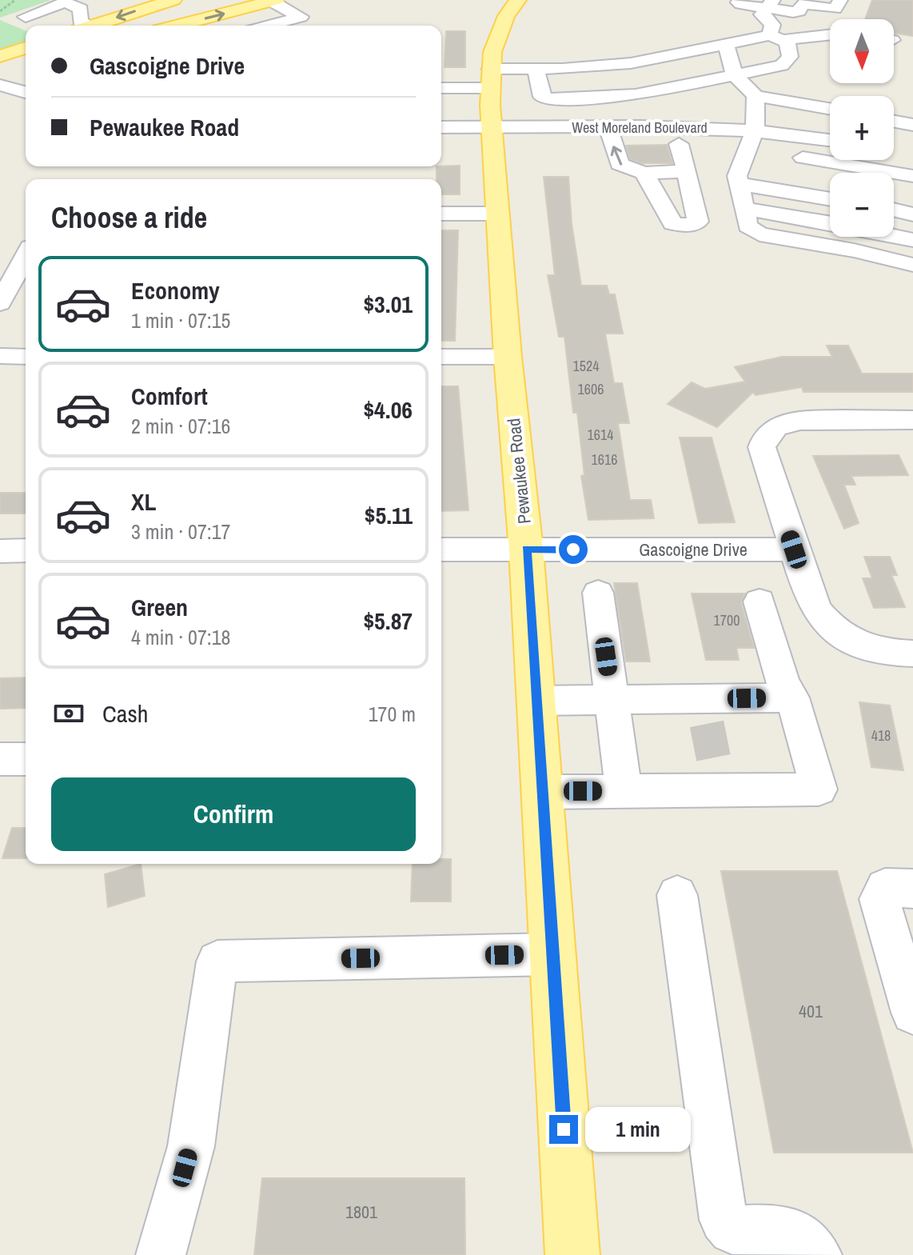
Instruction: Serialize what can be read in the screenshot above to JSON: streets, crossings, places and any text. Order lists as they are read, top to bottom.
{
  "streets": {
    "main road": ["Pewaukee Road"],
    "street": ["West Moreland Boulevard", "Gascoigne Drive"]
  },
  "crossings": [
    ["West Moreland Boulevard", "Pewaukee Road"],
    ["Pewaukee Road", "Gascoigne Drive"]
  ],
  "house_numbers": [
    "1524",
    "1606",
    "1614",
    "1616",
    "1700",
    "418",
    "401",
    "1801"
  ],
  "north": "bottom",
  "page": {
    "map_buttons": ["+", "−"],
    "banner": ["Gascoigne Drive", "Pewaukee Road"],
    "heading": "Choose a ride",
    "list": [
      {
        "name": "Economy",
        "note": "1 min · 07:15",
        "value": "$3.01"
      },
      {
        "name": "Comfort",
        "note": "2 min · 07:16",
        "value": "$4.06"
      },
      {
        "name": "XL",
        "note": "3 min · 07:17",
        "value": "$5.11"
      },
      {
        "name": "Green",
        "note": "4 min · 07:18",
        "value": "$5.87"
      }
    ],
    "pay": ["Cash", "170 m"],
    "buttons": "Confirm",
    "bubble": "1 min"
  }
}
